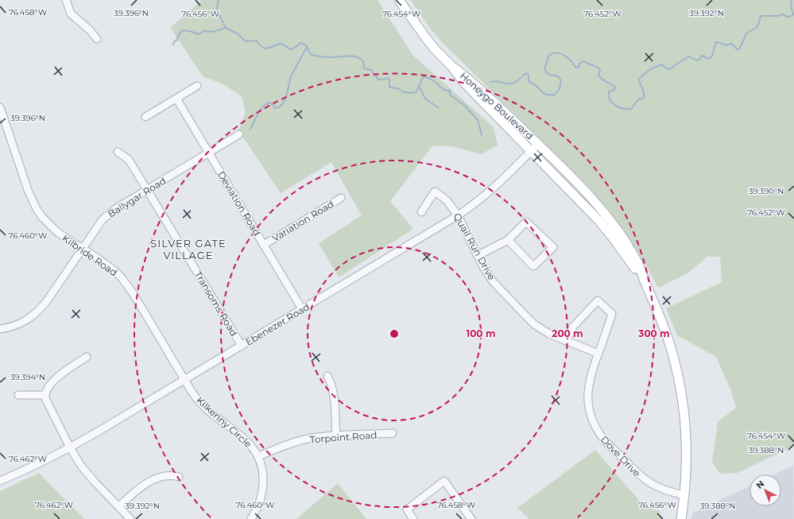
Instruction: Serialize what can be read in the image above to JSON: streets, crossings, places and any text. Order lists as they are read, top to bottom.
{
  "streets": {
    "main road": ["Honeygo Boulevard"],
    "street": [
      "Ballygar Road",
      "Deviation Road",
      "Variation Road",
      "Quail Run Drive",
      "Kilbride Road",
      "Transoms Road",
      "Ebenezer Road",
      "Kilkenny Circle",
      "Torpoint Road",
      "Dove Drive"
    ]
  },
  "crossings": [
    ["Honeygo Boulevard", "Ebenezer Road"],
    ["Honeygo Boulevard", "Dove Drive"],
    ["Ballygar Road", "Deviation Road"],
    ["Ballygar Road", "Kilbride Road"],
    ["Ballygar Road", "Transoms Road"],
    ["Deviation Road", "Variation Road"],
    ["Deviation Road", "Ebenezer Road"],
    ["Quail Run Drive", "Ebenezer Road"],
    ["Quail Run Drive", "Dove Drive"],
    ["Kilbride Road", "Ebenezer Road"],
    ["Kilbride Road", "Kilkenny Circle"],
    ["Transoms Road", "Ebenezer Road"],
    ["Ebenezer Road", "Kilkenny Circle"],
    ["Kilkenny Circle", "Torpoint Road"]
  ],
  "districts": ["SILVER GATE VILLAGE"],
  "north": "top left",
  "coordinates": [
    "76.458°W",
    "39.396°N",
    "39.392°N",
    "76.454°W",
    "76.456°W",
    "76.452°W",
    "39.390°N",
    "76.460°W",
    "39.394°N",
    "39.388°N",
    "76.462°W"
  ],
  "rings": ["100 m", "200 m", "300 m"]
}
